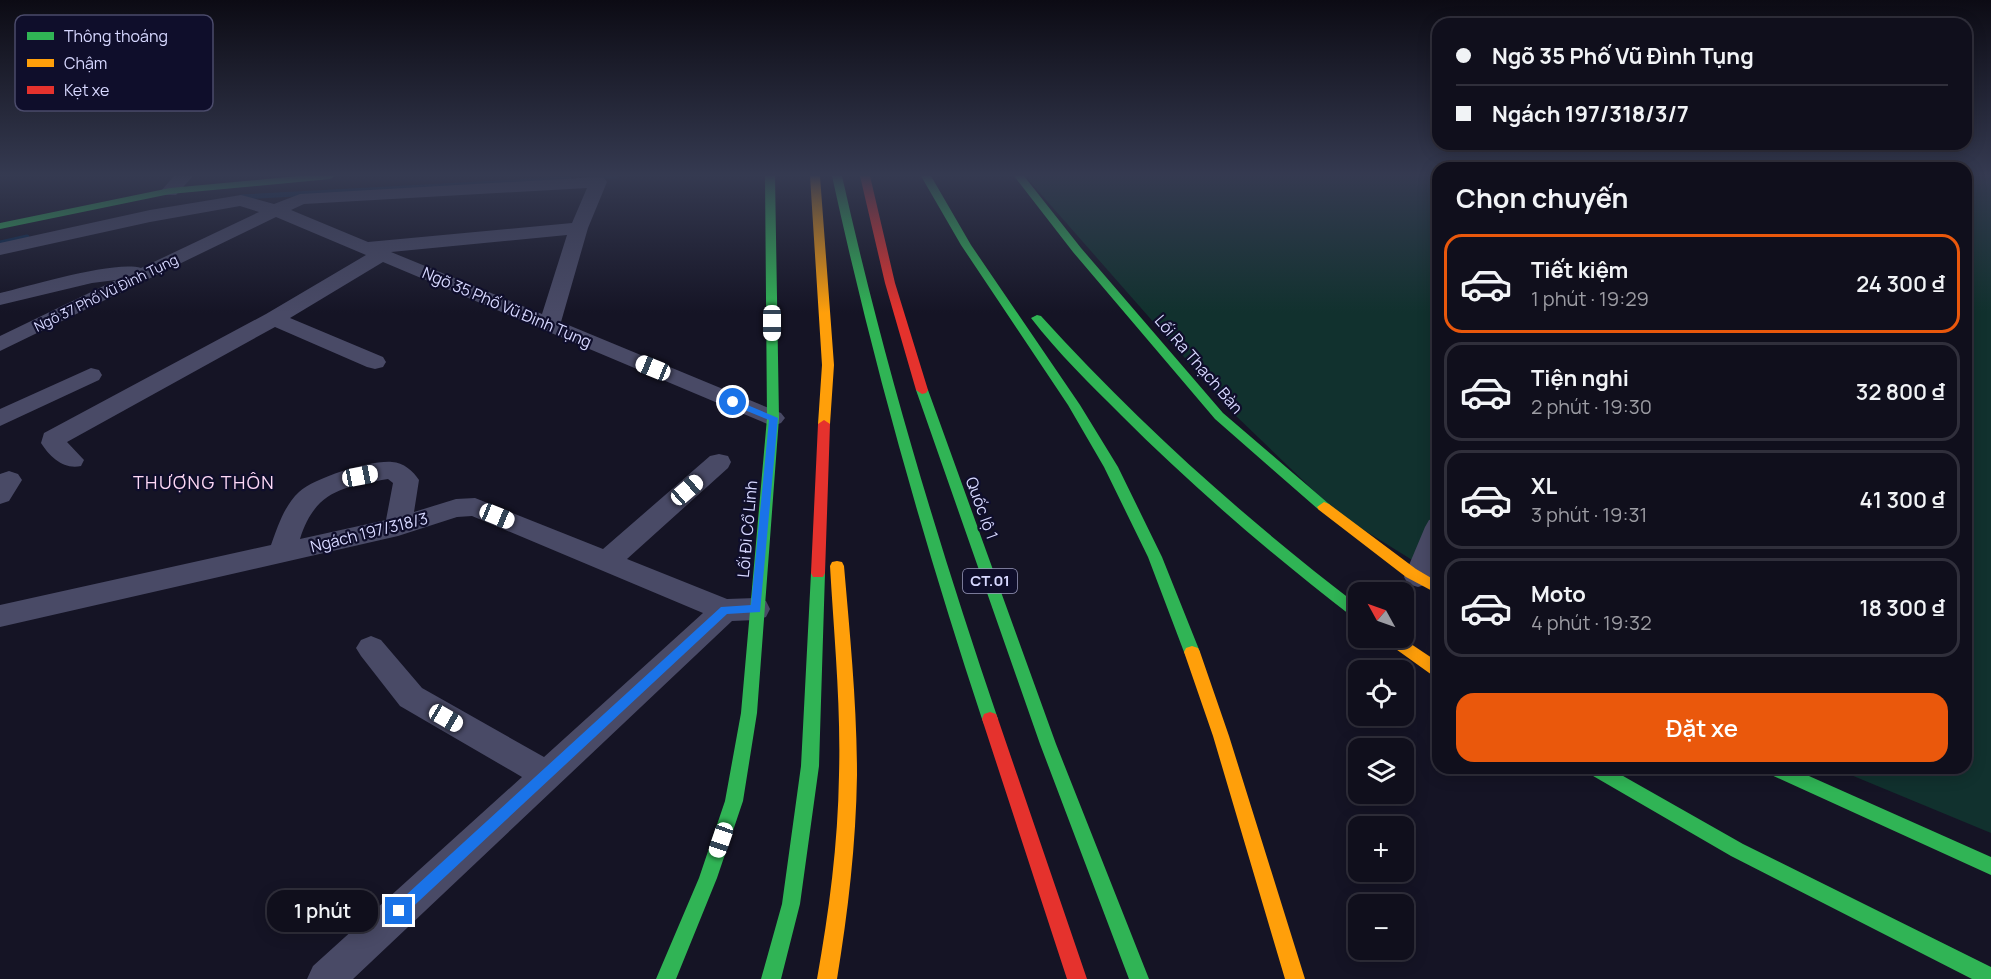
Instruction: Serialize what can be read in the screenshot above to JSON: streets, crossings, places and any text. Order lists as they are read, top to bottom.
{
  "streets": {
    "main road": [
      "Lối Ra Thạch Bàn",
      "Quốc lộ 1",
      "Lối Đi Cổ Linh",
      "CT.01"
    ],
    "street": ["Ngõ 37 Phố Vũ Đình Tụng", "Ngõ 35 Phố Vũ Đình Tụng", "Ngách 197/318/3"]
  },
  "crossings": [
    ["Ngõ 35 Phố Vũ Đình Tụng", "Lối Đi Cổ Linh"],
    ["Lối Đi Cổ Linh", "Ngách 197/318/3"]
  ],
  "districts": ["THƯỢNG THÔN"],
  "legend": ["Thông thoáng", "Chậm", "Kẹt xe"],
  "north": "top left",
  "page": {
    "banner": ["Ngõ 35 Phố Vũ Đình Tụng", "Ngách 197/318/3/7"],
    "heading": "Chọn chuyến",
    "list": [
      {
        "name": "Tiết kiệm",
        "note": "1 phút · 19:29",
        "value": "24 300 ₫"
      },
      {
        "name": "Tiện nghi",
        "note": "2 phút · 19:30",
        "value": "32 800 ₫"
      },
      {
        "name": "XL",
        "note": "3 phút · 19:31",
        "value": "41 300 ₫"
      },
      {
        "name": "Moto",
        "note": "4 phút · 19:32",
        "value": "18 300 ₫"
      }
    ],
    "map_buttons": ["+", "−"],
    "buttons": "Đặt xe",
    "bubble": "1 phút"
  }
}
